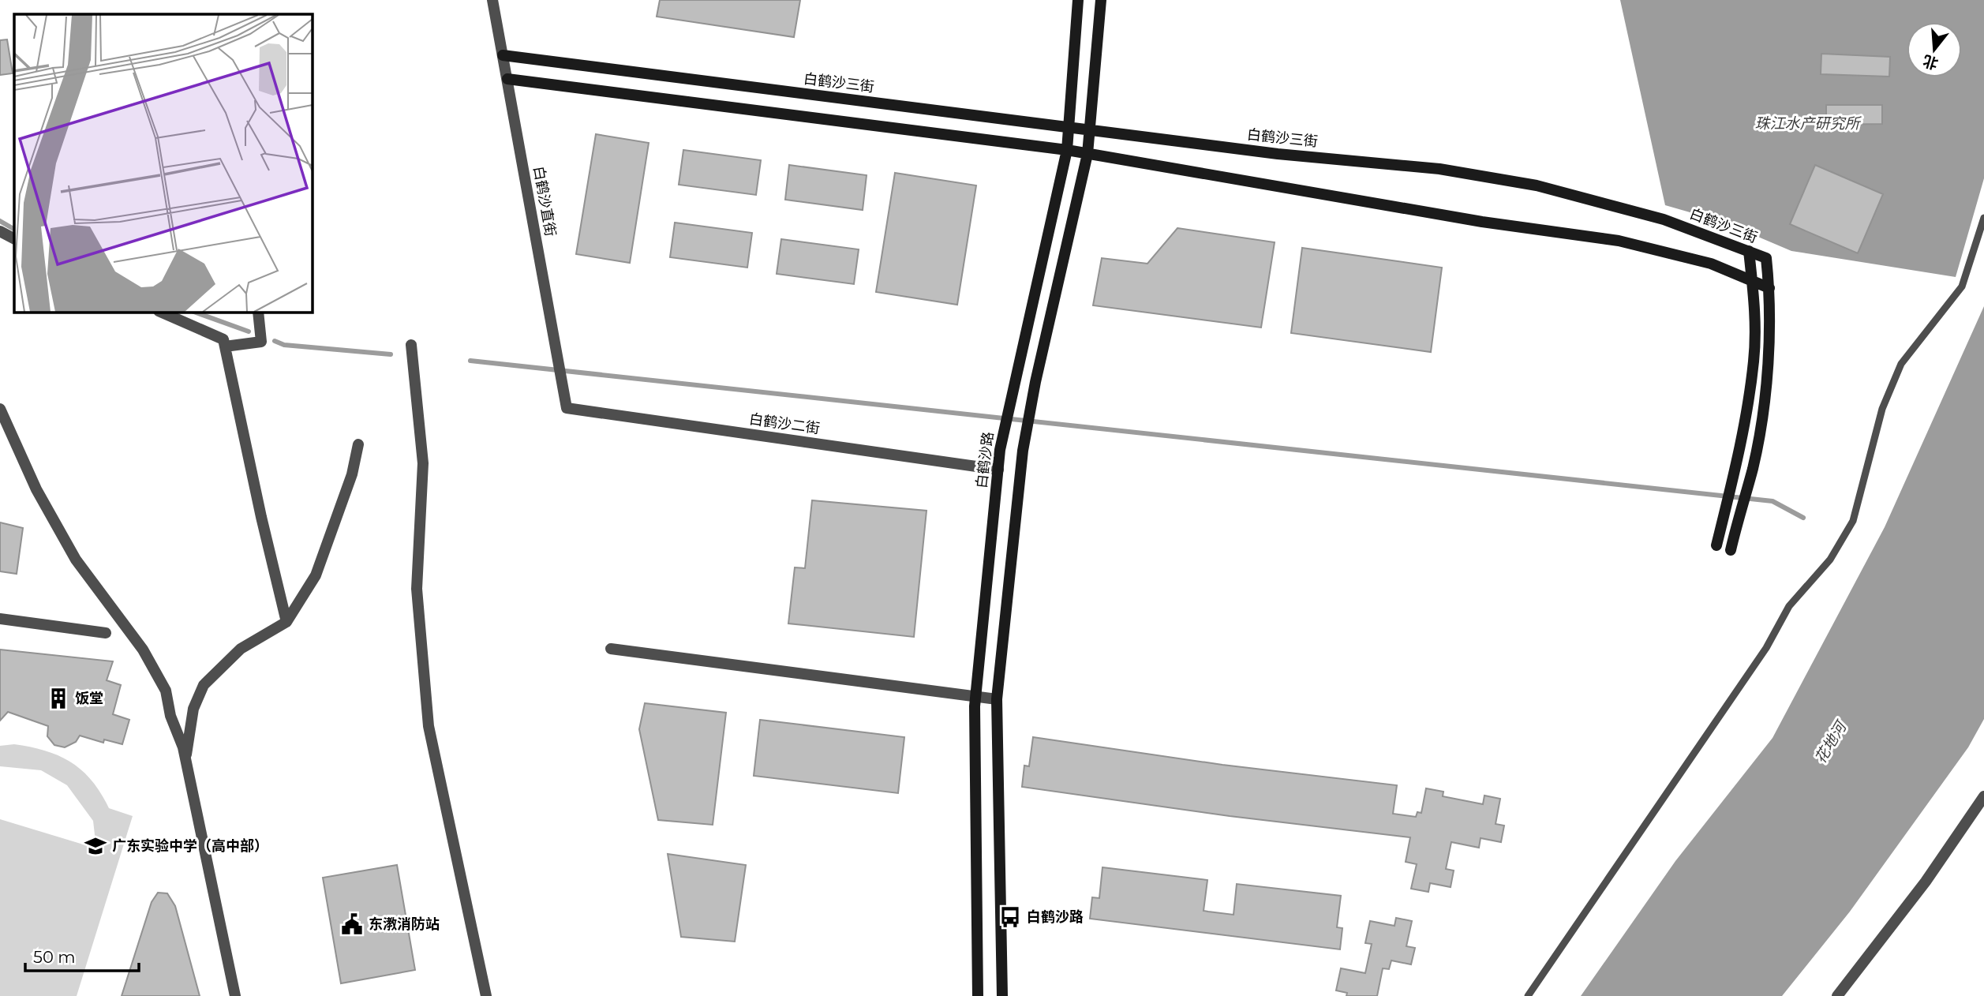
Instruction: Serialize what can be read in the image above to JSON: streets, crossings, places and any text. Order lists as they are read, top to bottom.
{
  "streets": {
    "street": [
      "白鹤沙三街",
      "白鹤沙直街",
      "白鹤沙二街",
      "白鹤沙路"
    ]
  },
  "crossings": [
    ["白鹤沙三街", "白鹤沙直街"],
    ["白鹤沙三街", "白鹤沙路"],
    ["白鹤沙直街", "白鹤沙二街"],
    ["白鹤沙二街", "白鹤沙路"]
  ],
  "water": ["珠江水产研究所", "花地河"],
  "places": {
    "building": ["饭堂"],
    "school or university": ["广东实验中学（高中部）"],
    "bus stop": ["白鹤沙路"],
    "public building": ["东漖消防站"]
  },
  "scale_bar": "50 m",
  "north": "bottom"
}
